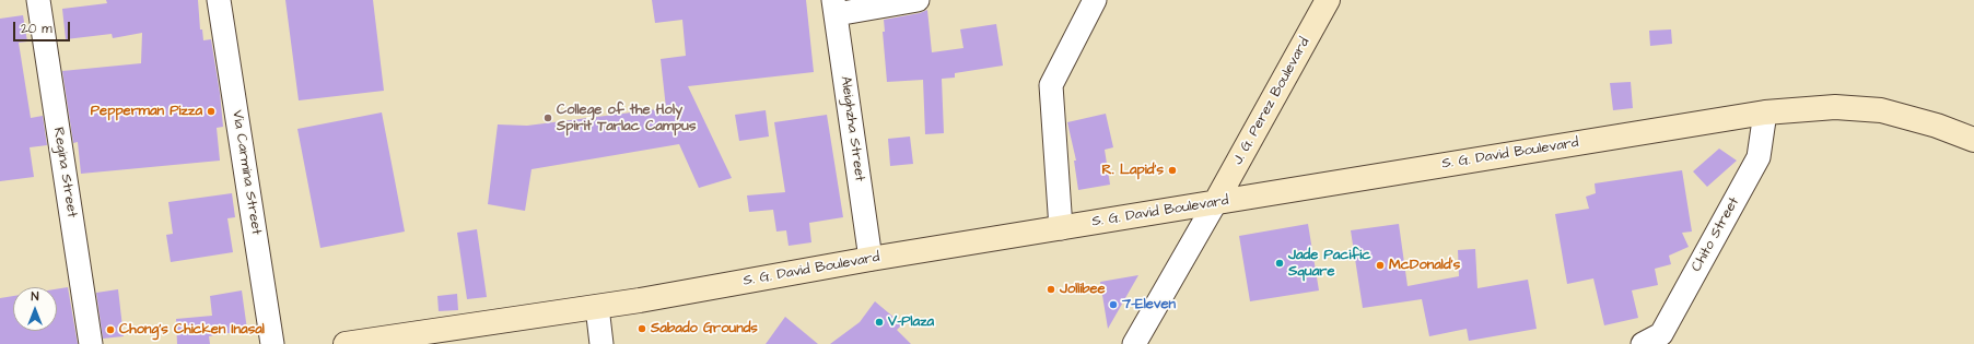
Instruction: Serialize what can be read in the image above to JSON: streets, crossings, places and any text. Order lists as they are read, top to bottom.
{
  "streets": {
    "street": [
      "J. G. Perez Boulevard",
      "Aleighzha Street",
      "S. G. David Boulevard",
      "Regina Street",
      "Via Carmina Street",
      "Chito Street"
    ]
  },
  "crossings": [
    ["J. G. Perez Boulevard", "S. G. David Boulevard"],
    ["Aleighzha Street", "S. G. David Boulevard"],
    ["S. G. David Boulevard", "Chito Street"]
  ],
  "places": [
    "Pepperman Pizza",
    "College of the Holy Spirit Tarlac Campus",
    "R. Lapid's",
    "Jade Pacific Square",
    "McDonald's",
    "Jollibee",
    "7-Eleven",
    "V-Plaza",
    "Sabado Grounds",
    "Chong's Chicken Inasal"
  ],
  "scale_bar": "20 m",
  "north": "top"
}
